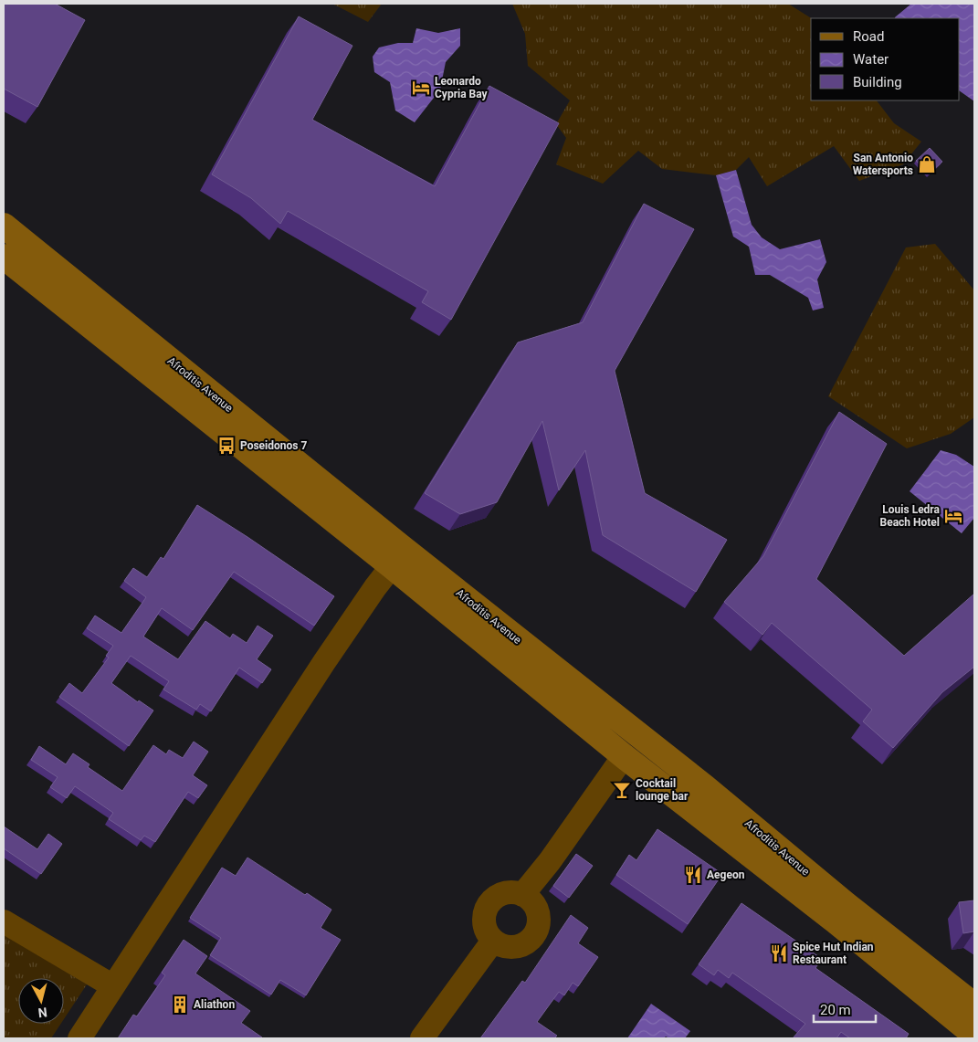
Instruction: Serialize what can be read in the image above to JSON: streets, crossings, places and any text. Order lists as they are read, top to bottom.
{
  "streets": {
    "main road": ["Afroditis Avenue"]
  },
  "places": {
    "hotel": ["Leonardo Cypria Bay", "Louis Ledra Beach Hotel"],
    "shop": ["San Antonio Watersports"],
    "bus stop": ["Poseidonos 7"],
    "bar": ["Cocktail lounge bar"],
    "restaurant": ["Aegeon", "Spice Hut Indian Restaurant"],
    "building": ["Aliathon"]
  },
  "legend": ["Road", "Water", "Building"],
  "scale_bar": "20 m",
  "north": "bottom"
}
